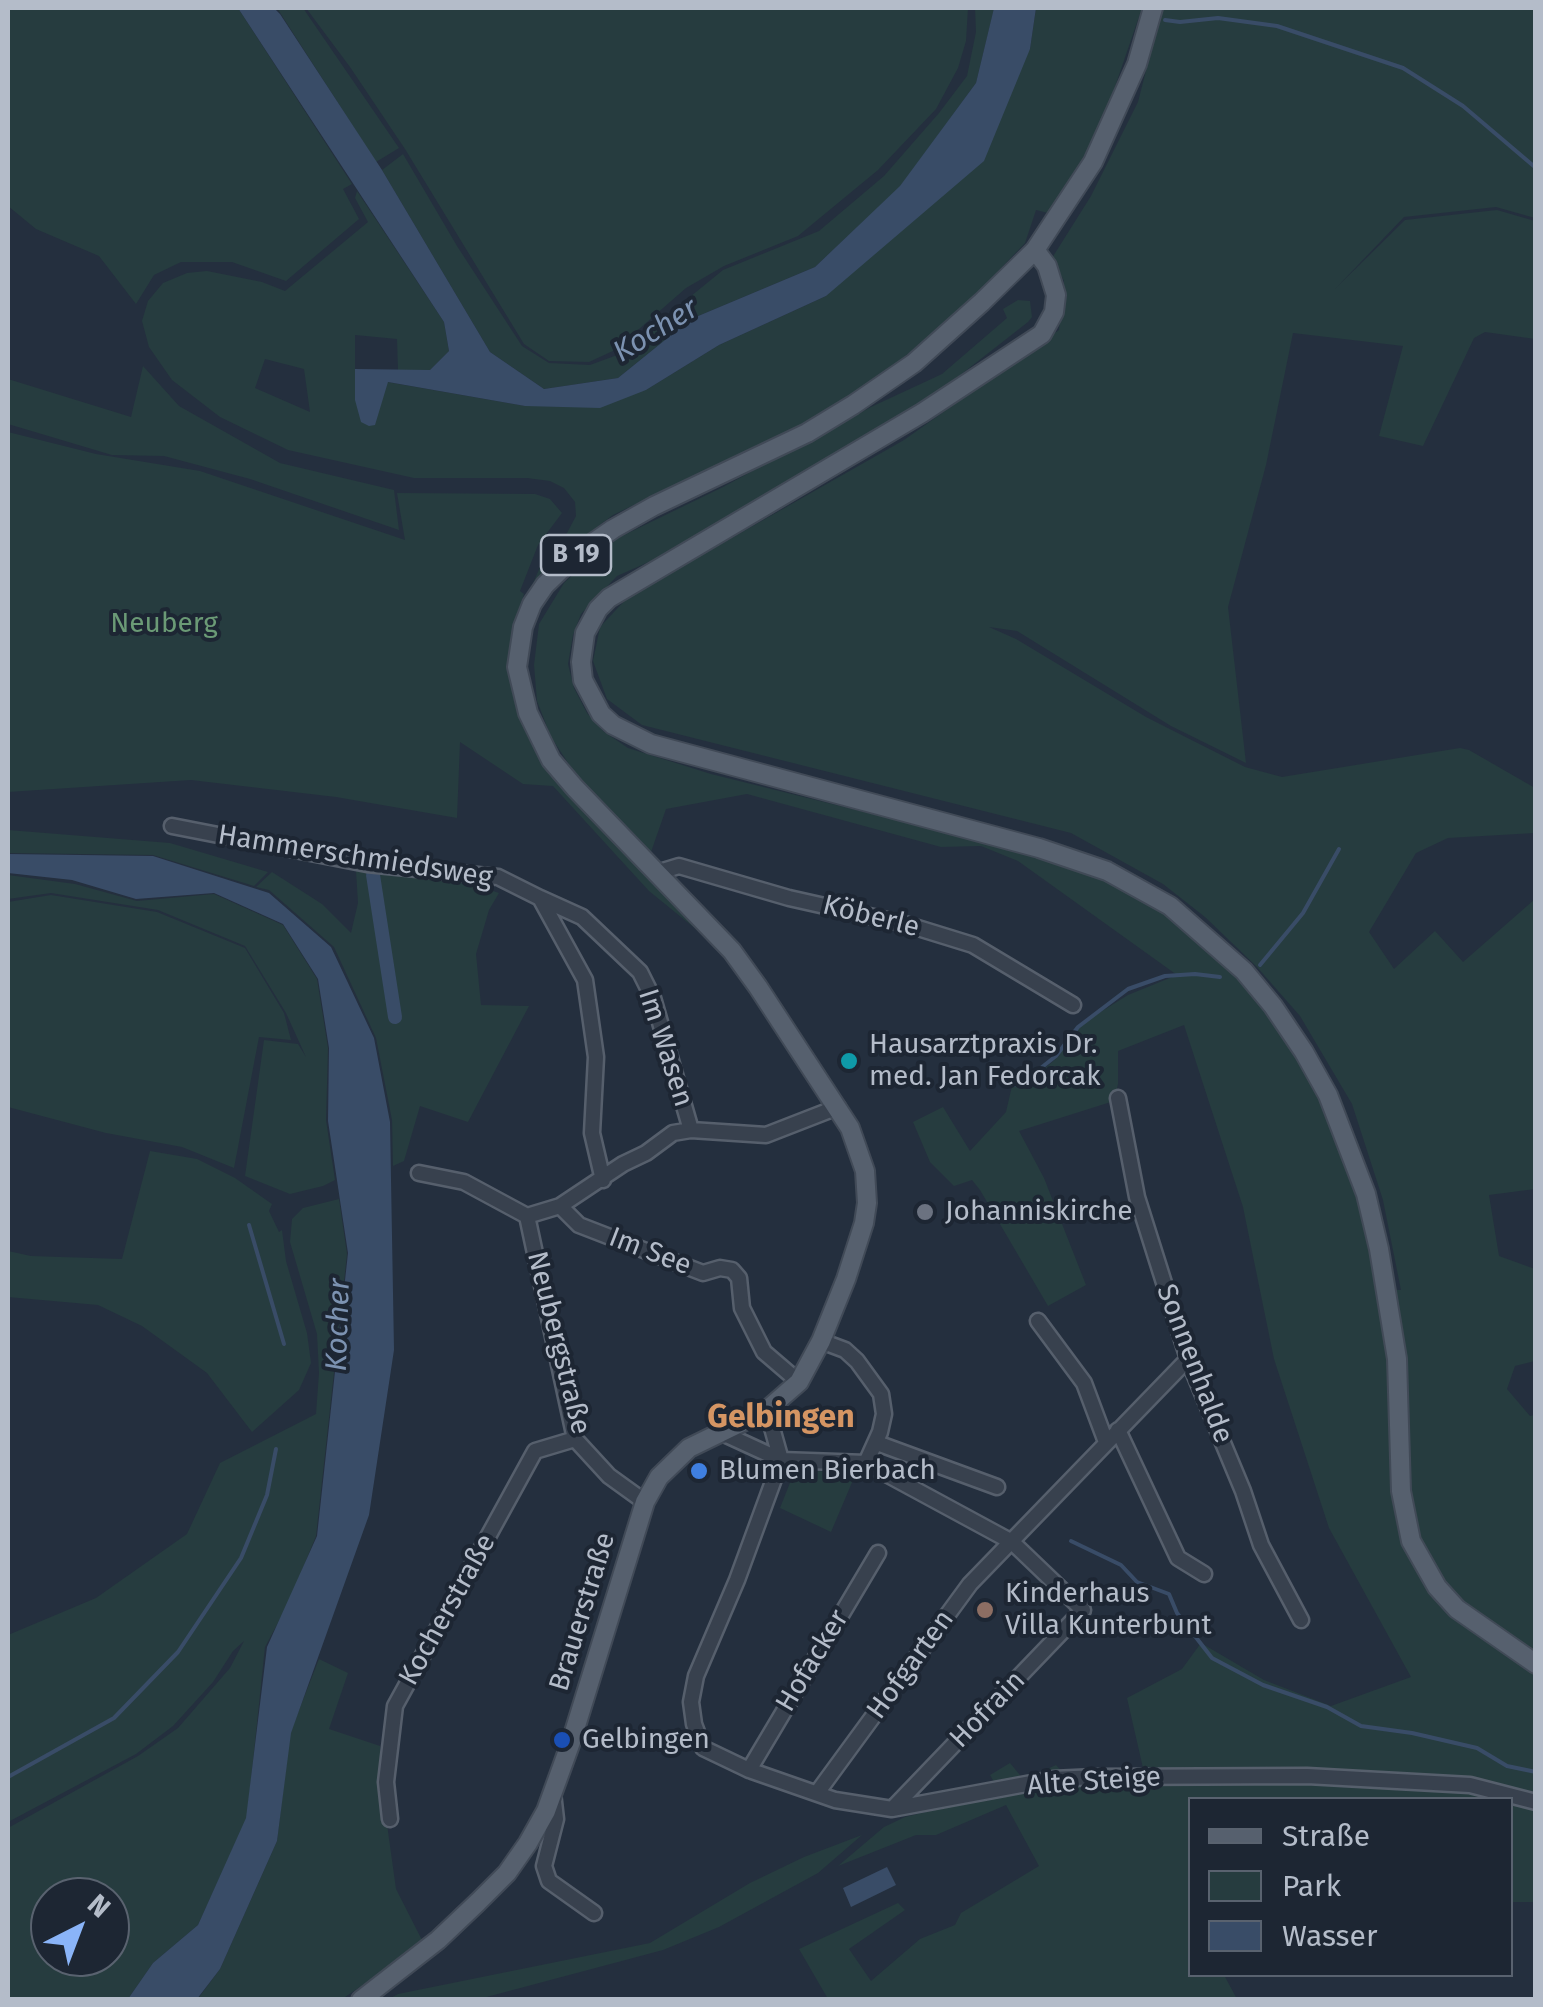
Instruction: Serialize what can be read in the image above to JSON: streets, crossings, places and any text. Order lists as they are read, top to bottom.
{
  "streets": {
    "main road": ["B 19", "Brauerstraße"],
    "street": [
      "Hammerschmiedsweg",
      "Köberle",
      "Im Wasen",
      "Im See",
      "Neubergstraße",
      "Sonnenhalde",
      "Kocherstraße",
      "Hofacker",
      "Hofgarten",
      "Hofrain",
      "Alte Steige"
    ]
  },
  "crossings": [
    ["B 19", "Köberle"],
    ["B 19", "Im See"],
    ["B 19", "Brauerstraße"],
    ["Hammerschmiedsweg", "Im Wasen"],
    ["Neubergstraße", "Kocherstraße"],
    ["Neubergstraße", "Brauerstraße"],
    ["Sonnenhalde", "Hofgarten"],
    ["Hofacker", "Alte Steige"],
    ["Hofgarten", "Hofrain"],
    ["Hofgarten", "Alte Steige"],
    ["Hofrain", "Alte Steige"]
  ],
  "districts": ["Gelbingen"],
  "water": ["Kocher"],
  "parks": ["Neuberg"],
  "places": [
    "Hausarztpraxis Dr. med. Jan Fedorcak",
    "Johanniskirche",
    "Blumen Bierbach",
    "Kinderhaus Villa Kunterbunt",
    "Gelbingen"
  ],
  "legend": ["Straße", "Park", "Wasser"],
  "north": "top right"
}
